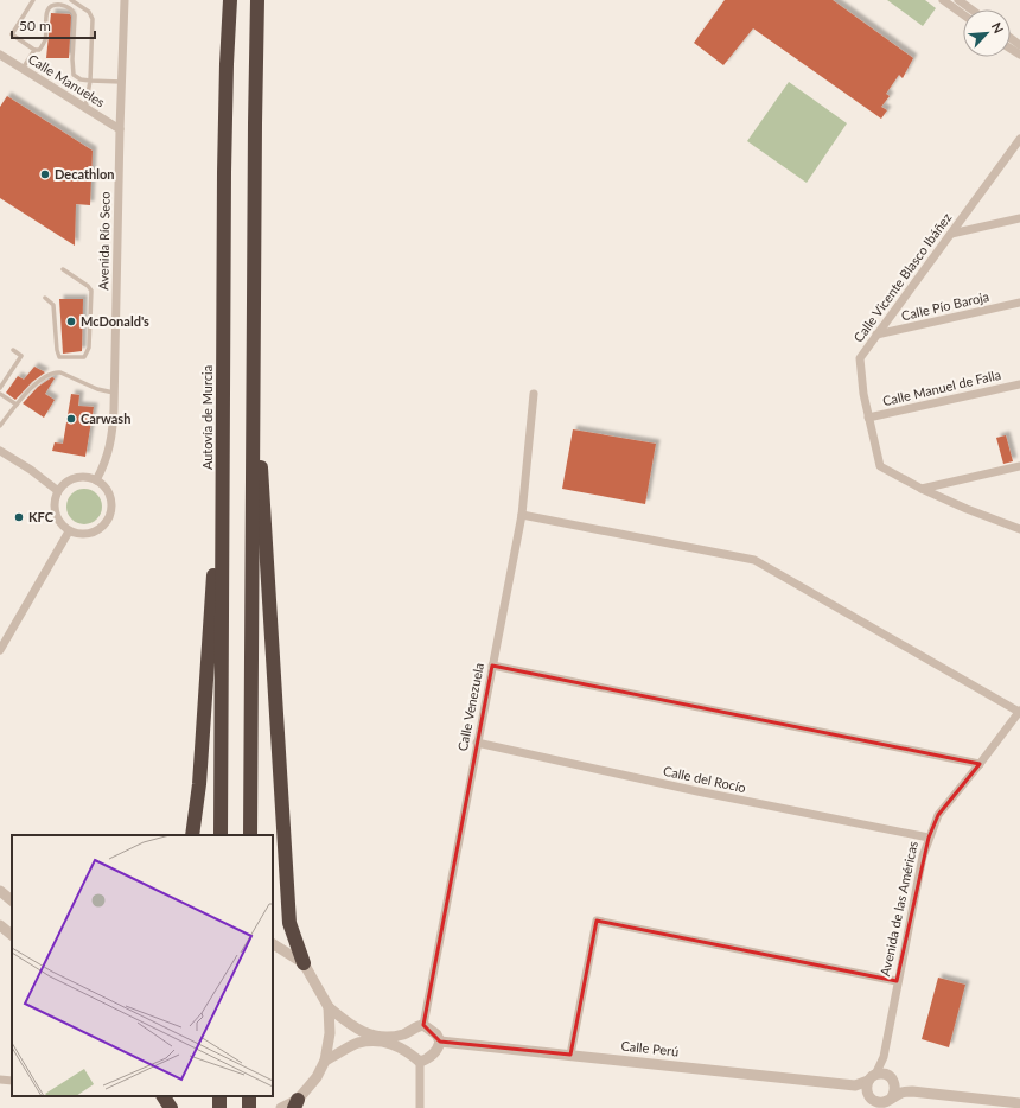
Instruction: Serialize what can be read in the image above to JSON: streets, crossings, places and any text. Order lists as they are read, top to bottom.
{
  "streets": {
    "highway": ["Autovía de Murcia"],
    "street": [
      "Calle Manueles",
      "Avenida Río Seco",
      "Calle Vicente Blasco Ibáñez",
      "Calle Pío Baroja",
      "Calle Manuel de Falla",
      "Calle Venezuela",
      "Calle del Rocío",
      "Avenida de las Américas",
      "Calle Perú"
    ]
  },
  "crossings": [
    ["Calle Manueles", "Avenida Río Seco"],
    ["Calle Vicente Blasco Ibáñez", "Calle Pío Baroja"],
    ["Calle Vicente Blasco Ibáñez", "Calle Manuel de Falla"],
    ["Calle Venezuela", "Calle del Rocío"],
    ["Calle del Rocío", "Avenida de las Américas"],
    ["Avenida de las Américas", "Calle Perú"]
  ],
  "places": [
    "Decathlon",
    "McDonald's",
    "Carwash",
    "KFC"
  ],
  "scale_bar": "50 m",
  "north": "top right"
}
